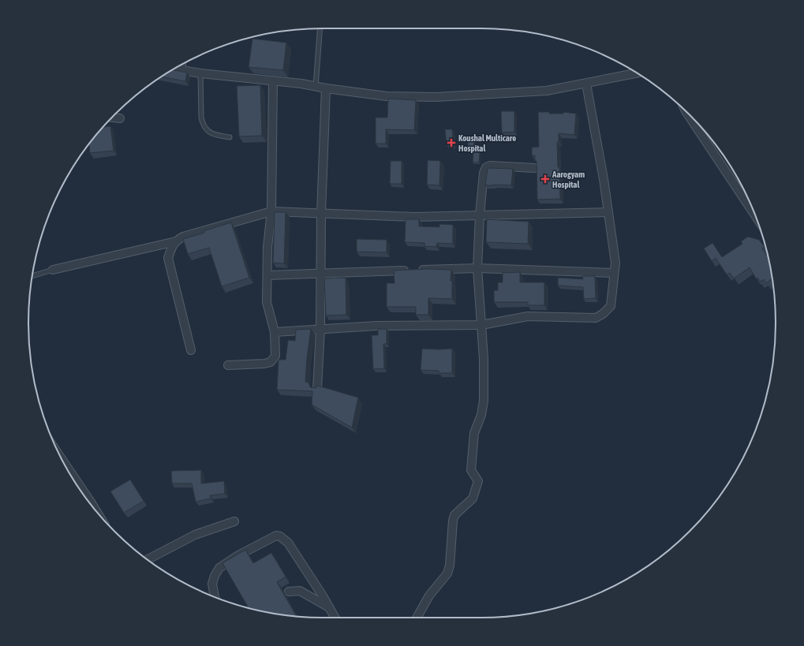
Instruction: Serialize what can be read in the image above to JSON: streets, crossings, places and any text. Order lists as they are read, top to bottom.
{
  "places": {
    "health": ["Koushal Multicare Hospital", "Aarogyam Hospital"]
  }
}
